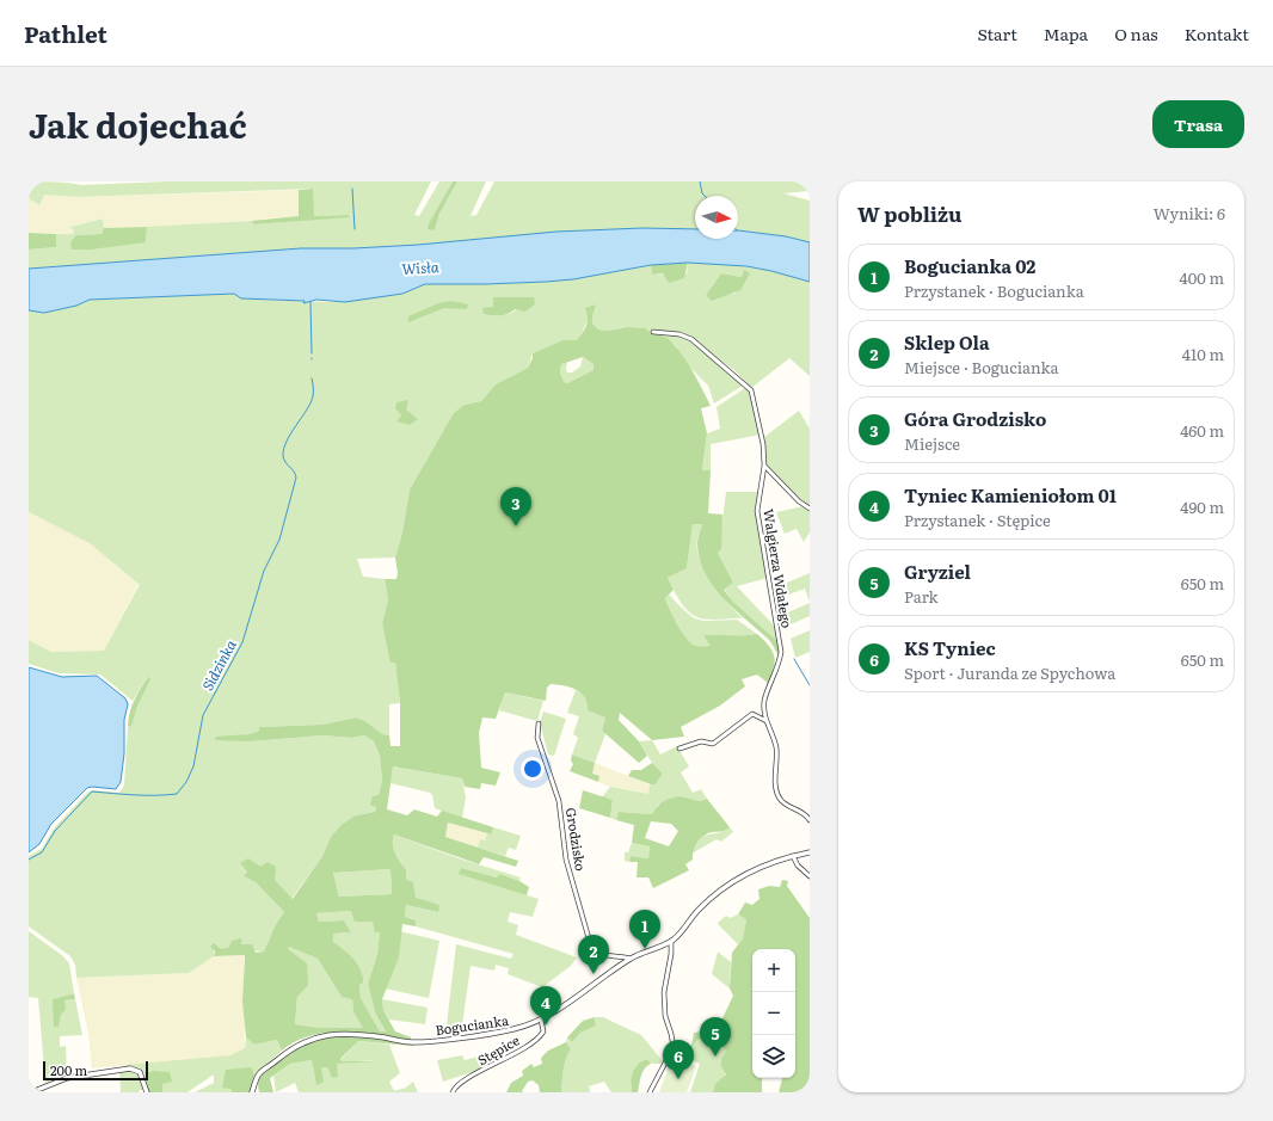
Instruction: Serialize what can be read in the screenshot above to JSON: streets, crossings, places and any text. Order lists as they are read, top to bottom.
{
  "streets": {
    "street": [
      "Walgierza Wdałego",
      "Grodzisko",
      "Bogucianka",
      "Stępice"
    ]
  },
  "crossings": [
    ["Grodzisko", "Bogucianka"],
    ["Bogucianka", "Stępice"]
  ],
  "water": ["Wisła", "Sidzinka"],
  "scale_bar": "200 m",
  "north": "right",
  "page": {
    "header": "Pathlet",
    "nav": [
      "Start",
      "Mapa",
      "O nas",
      "Kontakt"
    ],
    "title": "Jak dojechać",
    "buttons": "Trasa",
    "heading": ["W pobliżu", "Wyniki: 6"],
    "list": [
      {
        "mark": "1",
        "name": "Bogucianka 02",
        "note": "Przystanek · Bogucianka",
        "value": "400 m"
      },
      {
        "mark": "2",
        "name": "Sklep Ola",
        "note": "Miejsce · Bogucianka",
        "value": "410 m"
      },
      {
        "mark": "3",
        "name": "Góra Grodzisko",
        "note": "Miejsce",
        "value": "460 m"
      },
      {
        "mark": "4",
        "name": "Tyniec Kamieniołom 01",
        "note": "Przystanek · Stępice",
        "value": "490 m"
      },
      {
        "mark": "5",
        "name": "Gryziel",
        "note": "Park",
        "value": "650 m"
      },
      {
        "mark": "6",
        "name": "KS Tyniec",
        "note": "Sport · Juranda ze Spychowa",
        "value": "650 m"
      }
    ],
    "pins": [
      "3",
      "1",
      "2",
      "4",
      "5",
      "6"
    ],
    "map_buttons": ["+", "−"],
    "scale": "200 m"
  }
}
